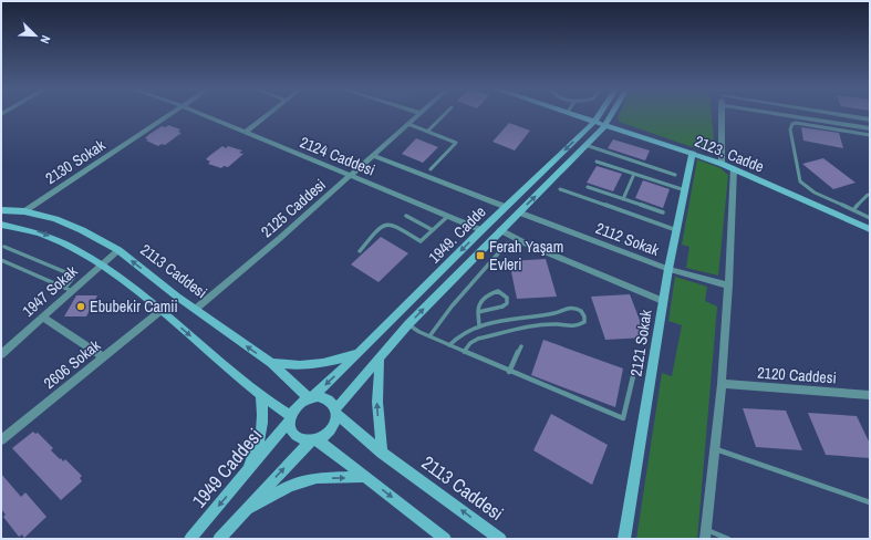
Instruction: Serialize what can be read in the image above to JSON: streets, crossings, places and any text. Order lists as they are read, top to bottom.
{
  "streets": {
    "street": [
      "2123. Cadde",
      "2124 Caddesi",
      "2130 Sokak",
      "2125 Caddesi",
      "1949. Cadde",
      "2112 Sokak",
      "2113 Caddesi",
      "1947 Sokak",
      "2121 Sokak",
      "2606 Sokak",
      "2120 Caddesi",
      "1949 Caddesi"
    ]
  },
  "crossings": [
    ["2123. Cadde", "1949. Cadde"],
    ["2123. Cadde", "2121 Sokak"],
    ["2124 Caddesi", "2125 Caddesi"],
    ["2124 Caddesi", "1949. Cadde"],
    ["2130 Sokak", "2113 Caddesi"],
    ["2125 Caddesi", "2113 Caddesi"],
    ["1949. Cadde", "2112 Sokak"],
    ["1949. Cadde", "2113 Caddesi"],
    ["1949. Cadde", "1949 Caddesi"],
    ["2112 Sokak", "2121 Sokak"],
    ["2113 Caddesi", "1947 Sokak"],
    ["2113 Caddesi", "1949 Caddesi"]
  ],
  "places": {
    "transit": ["Ferah Yaşam Evleri"],
    "other": ["Ebubekir Camii"]
  },
  "north": "bottom right"
}
